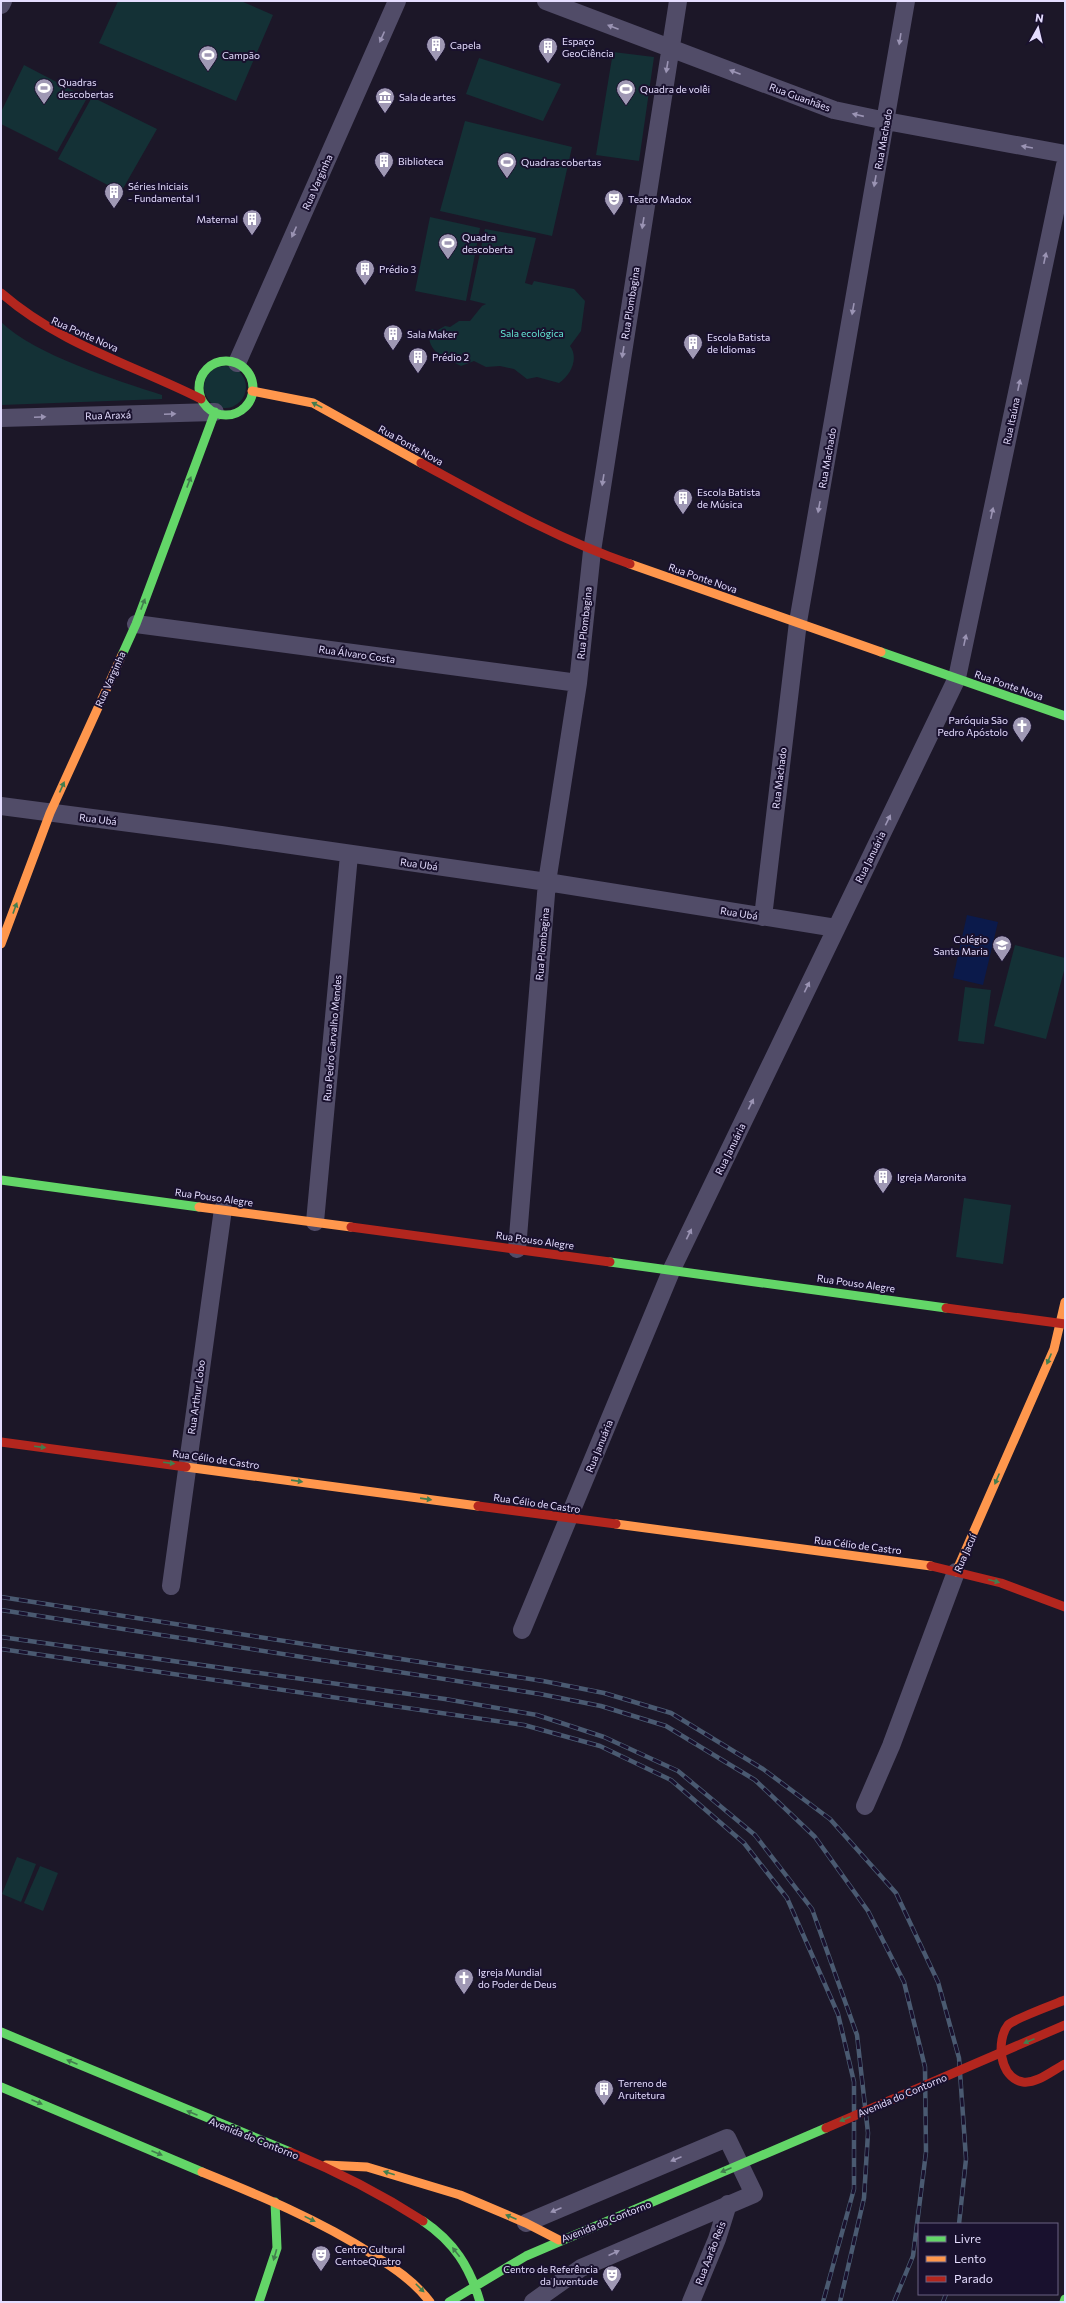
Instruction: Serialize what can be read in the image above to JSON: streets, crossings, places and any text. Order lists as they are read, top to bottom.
{
  "streets": {
    "street": [
      "Rua Guanhães",
      "Rua Machado",
      "Rua Varginha",
      "Rua Plombagina",
      "Rua Ponte Nova",
      "Rua Araxá",
      "Rua Itaúna",
      "Rua Álvaro Costa",
      "Rua Ubá",
      "Rua Januária",
      "Rua Pedro Carvalho Mendes",
      "Rua Pouso Alegre",
      "Rua Arthur Lobo",
      "Rua Célio de Castro",
      "Rua Jacuí",
      "Avenida do Contorno",
      "Rua Aarão Reis"
    ]
  },
  "crossings": [
    ["Rua Guanhães", "Rua Machado"],
    ["Rua Guanhães", "Rua Plombagina"],
    ["Rua Machado", "Rua Ponte Nova"],
    ["Rua Machado", "Rua Ubá"],
    ["Rua Varginha", "Rua Ponte Nova"],
    ["Rua Varginha", "Rua Araxá"],
    ["Rua Varginha", "Rua Álvaro Costa"],
    ["Rua Varginha", "Rua Ubá"],
    ["Rua Plombagina", "Rua Ponte Nova"],
    ["Rua Plombagina", "Rua Álvaro Costa"],
    ["Rua Plombagina", "Rua Ubá"],
    ["Rua Plombagina", "Rua Pouso Alegre"],
    ["Rua Ponte Nova", "Rua Araxá"],
    ["Rua Ponte Nova", "Rua Itaúna"],
    ["Rua Ponte Nova", "Rua Januária"],
    ["Rua Itaúna", "Rua Januária"],
    ["Rua Ubá", "Rua Januária"],
    ["Rua Ubá", "Rua Pedro Carvalho Mendes"],
    ["Rua Januária", "Rua Pouso Alegre"],
    ["Rua Januária", "Rua Célio de Castro"],
    ["Rua Pedro Carvalho Mendes", "Rua Pouso Alegre"],
    ["Rua Pouso Alegre", "Rua Arthur Lobo"],
    ["Rua Pouso Alegre", "Rua Jacuí"],
    ["Rua Arthur Lobo", "Rua Célio de Castro"],
    ["Rua Célio de Castro", "Rua Jacuí"]
  ],
  "one_way": [
    "Rua Guanhães",
    "Rua Machado",
    "Rua Plombagina",
    "Rua Araxá",
    "Rua Itaúna",
    "Rua Januária",
    "Rua Célio de Castro",
    "Rua Jacuí"
  ],
  "parks": ["Sala ecológica"],
  "places": {
    "building": [
      "Capela",
      "Espaço GeoCiência",
      "Biblioteca",
      "Séries Iniciais - Fundamental 1",
      "Maternal",
      "Prédio 3",
      "Sala Maker",
      "Escola Batista de Idiomas",
      "Prédio 2",
      "Escola Batista de Música",
      "Igreja Maronita",
      "Terreno de Aruitetura"
    ],
    "sports": [
      "Campão",
      "Quadras descobertas",
      "Quadra de volêi",
      "Quadras cobertas",
      "Quadra descoberta"
    ],
    "museum": ["Sala de artes"],
    "theatre": ["Teatro Madox", "Centro Cultural CentoeQuatro", "Centro de Referência da Juventude"],
    "church": ["Paróquia São Pedro Apóstolo", "Igreja Mundial do Poder de Deus"],
    "school or university": ["Colégio Santa Maria"]
  },
  "legend": ["Livre", "Lento", "Parado"],
  "north": "top"
}
